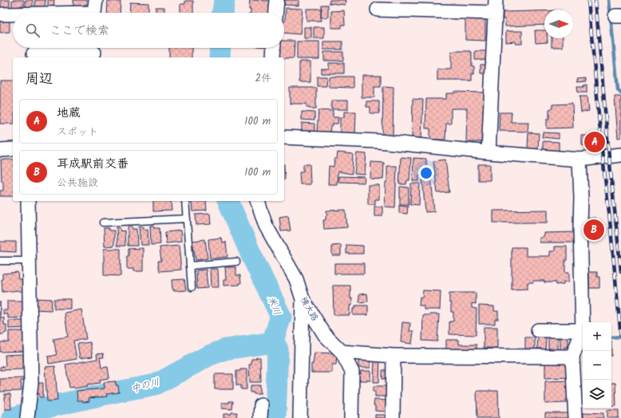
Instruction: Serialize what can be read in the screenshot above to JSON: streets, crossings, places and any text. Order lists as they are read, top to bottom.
{
  "streets": {
    "street": ["横大路"]
  },
  "water": ["米川", "中の川"],
  "north": "right",
  "page": {
    "search": "ここで検索",
    "heading": ["周辺", "2件"],
    "list": [
      {
        "mark": "A",
        "name": "地蔵",
        "note": "スポット",
        "value": "100 m"
      },
      {
        "mark": "B",
        "name": "耳成駅前交番",
        "note": "公共施設",
        "value": "100 m"
      }
    ],
    "pins": ["A", "B"],
    "map_buttons": ["+", "−"]
  }
}
